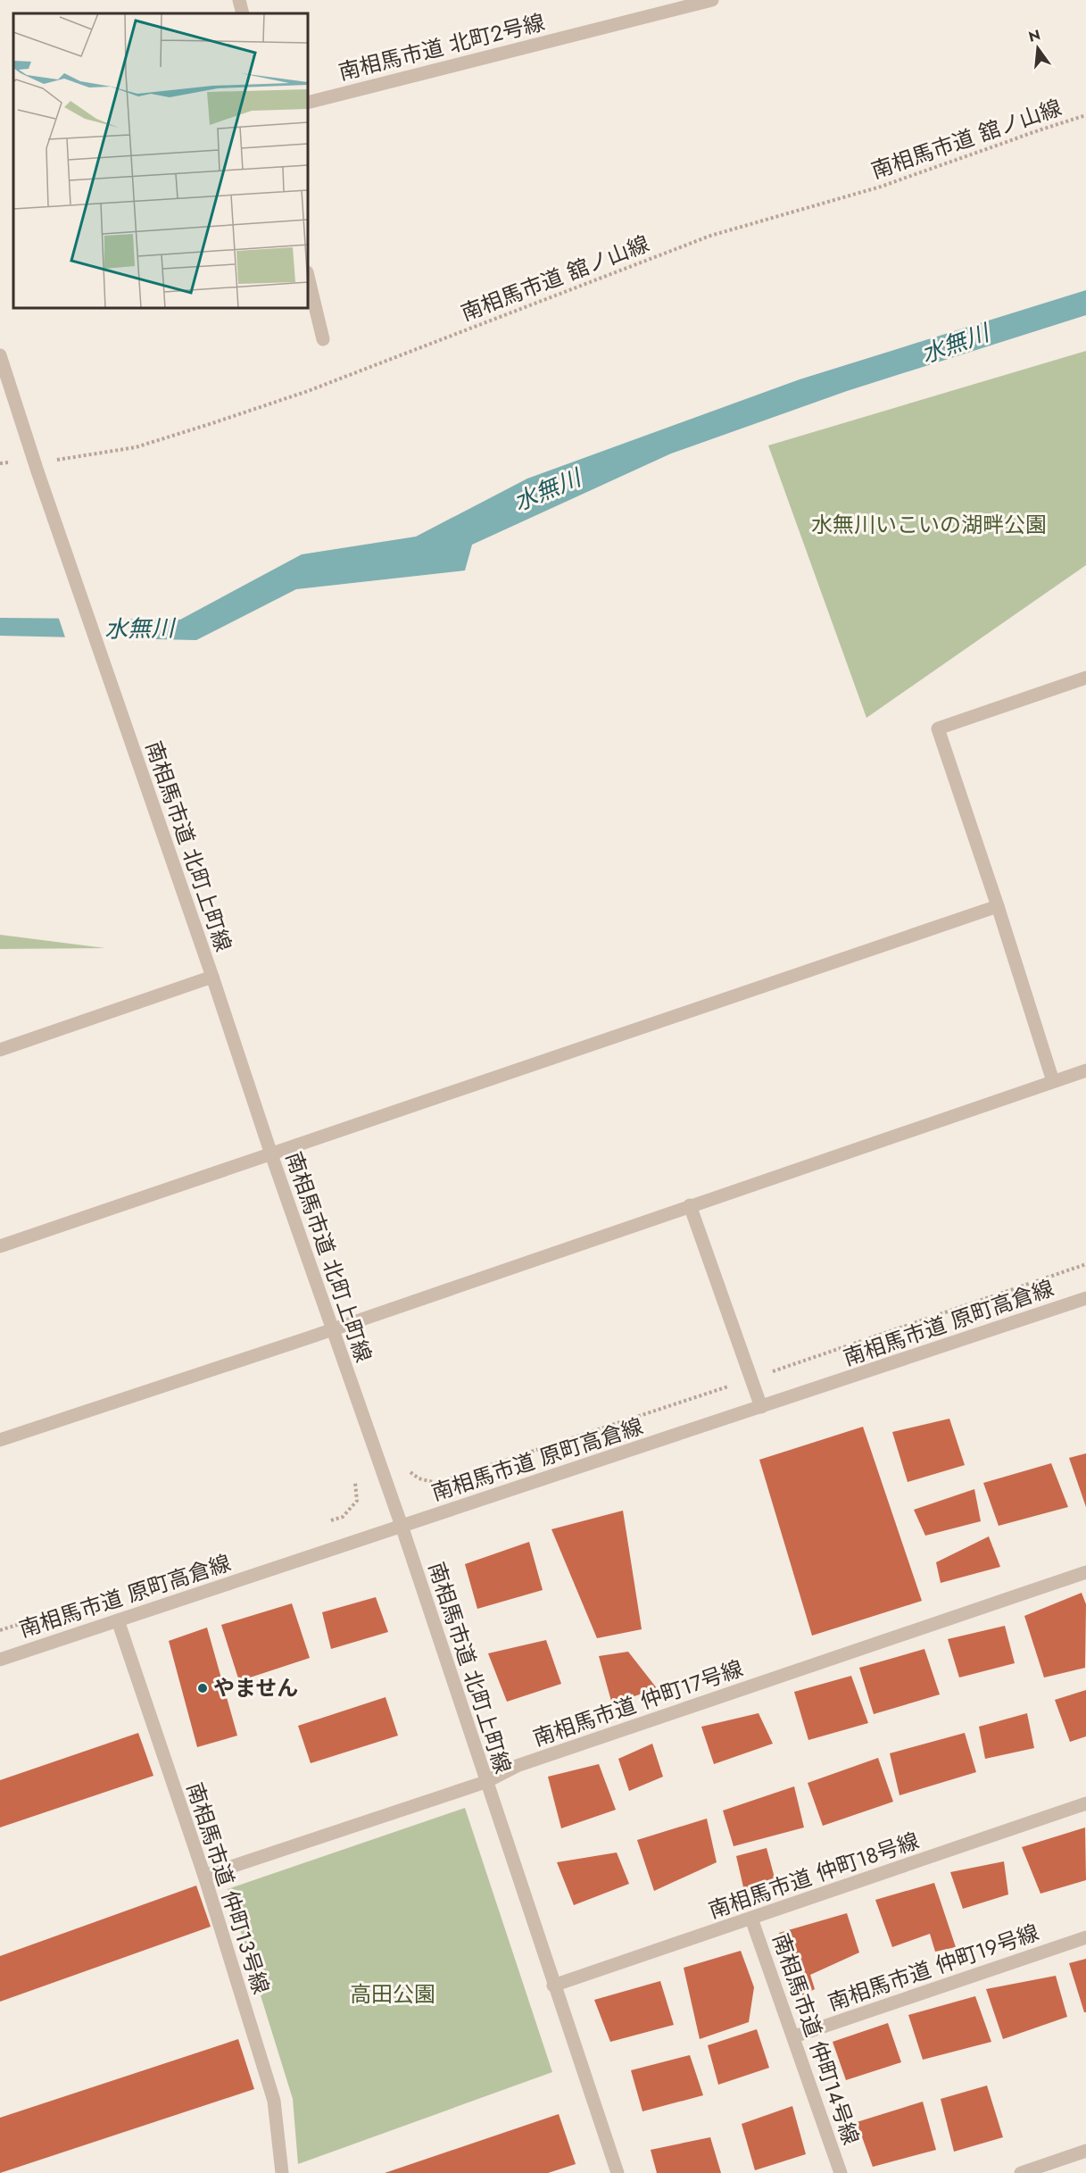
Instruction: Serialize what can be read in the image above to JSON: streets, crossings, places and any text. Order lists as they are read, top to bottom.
{
  "streets": {
    "street": [
      "南相馬市道 北町2号線",
      "南相馬市道 北町上町線",
      "南相馬市道 原町高倉線",
      "南相馬市道 仲町17号線",
      "南相馬市道 仲町18号線",
      "南相馬市道 仲町13号線",
      "南相馬市道 仲町19号線",
      "南相馬市道 仲町14号線"
    ],
    "path": ["南相馬市道 舘ノ山線"]
  },
  "crossings": [
    ["南相馬市道 舘ノ山線", "南相馬市道 北町上町線"],
    ["南相馬市道 北町上町線", "南相馬市道 原町高倉線"],
    ["南相馬市道 北町上町線", "南相馬市道 仲町17号線"],
    ["南相馬市道 北町上町線", "南相馬市道 仲町18号線"],
    ["南相馬市道 原町高倉線", "南相馬市道 仲町13号線"],
    ["南相馬市道 仲町17号線", "南相馬市道 仲町13号線"],
    ["南相馬市道 仲町18号線", "南相馬市道 仲町14号線"],
    ["南相馬市道 仲町19号線", "南相馬市道 仲町14号線"]
  ],
  "water": ["水無川"],
  "parks": ["水無川いこいの湖畔公園", "高田公園"],
  "places": ["やません"],
  "north": "top"
}
